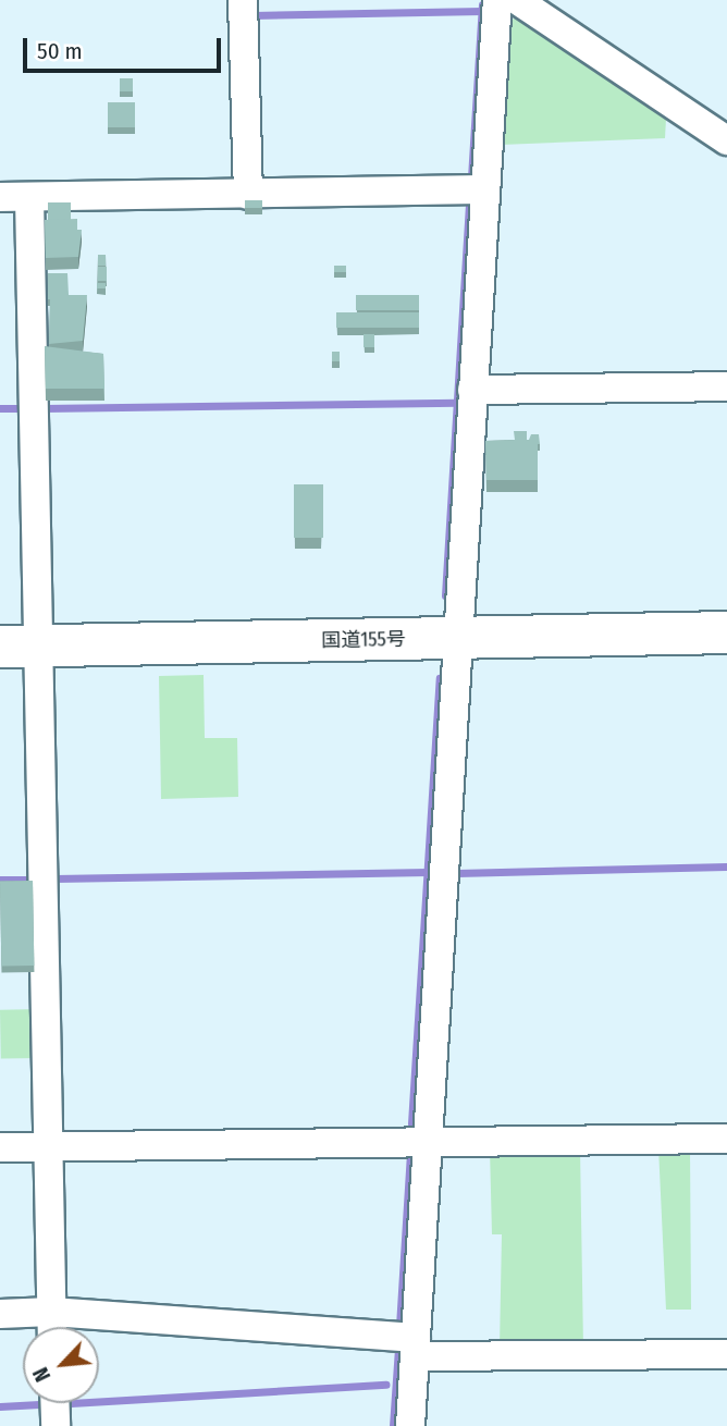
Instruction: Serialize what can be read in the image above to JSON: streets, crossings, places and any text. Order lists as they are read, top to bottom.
{
  "streets": {
    "highway": ["国道155号"]
  },
  "scale_bar": "50 m",
  "north": "bottom left"
}
